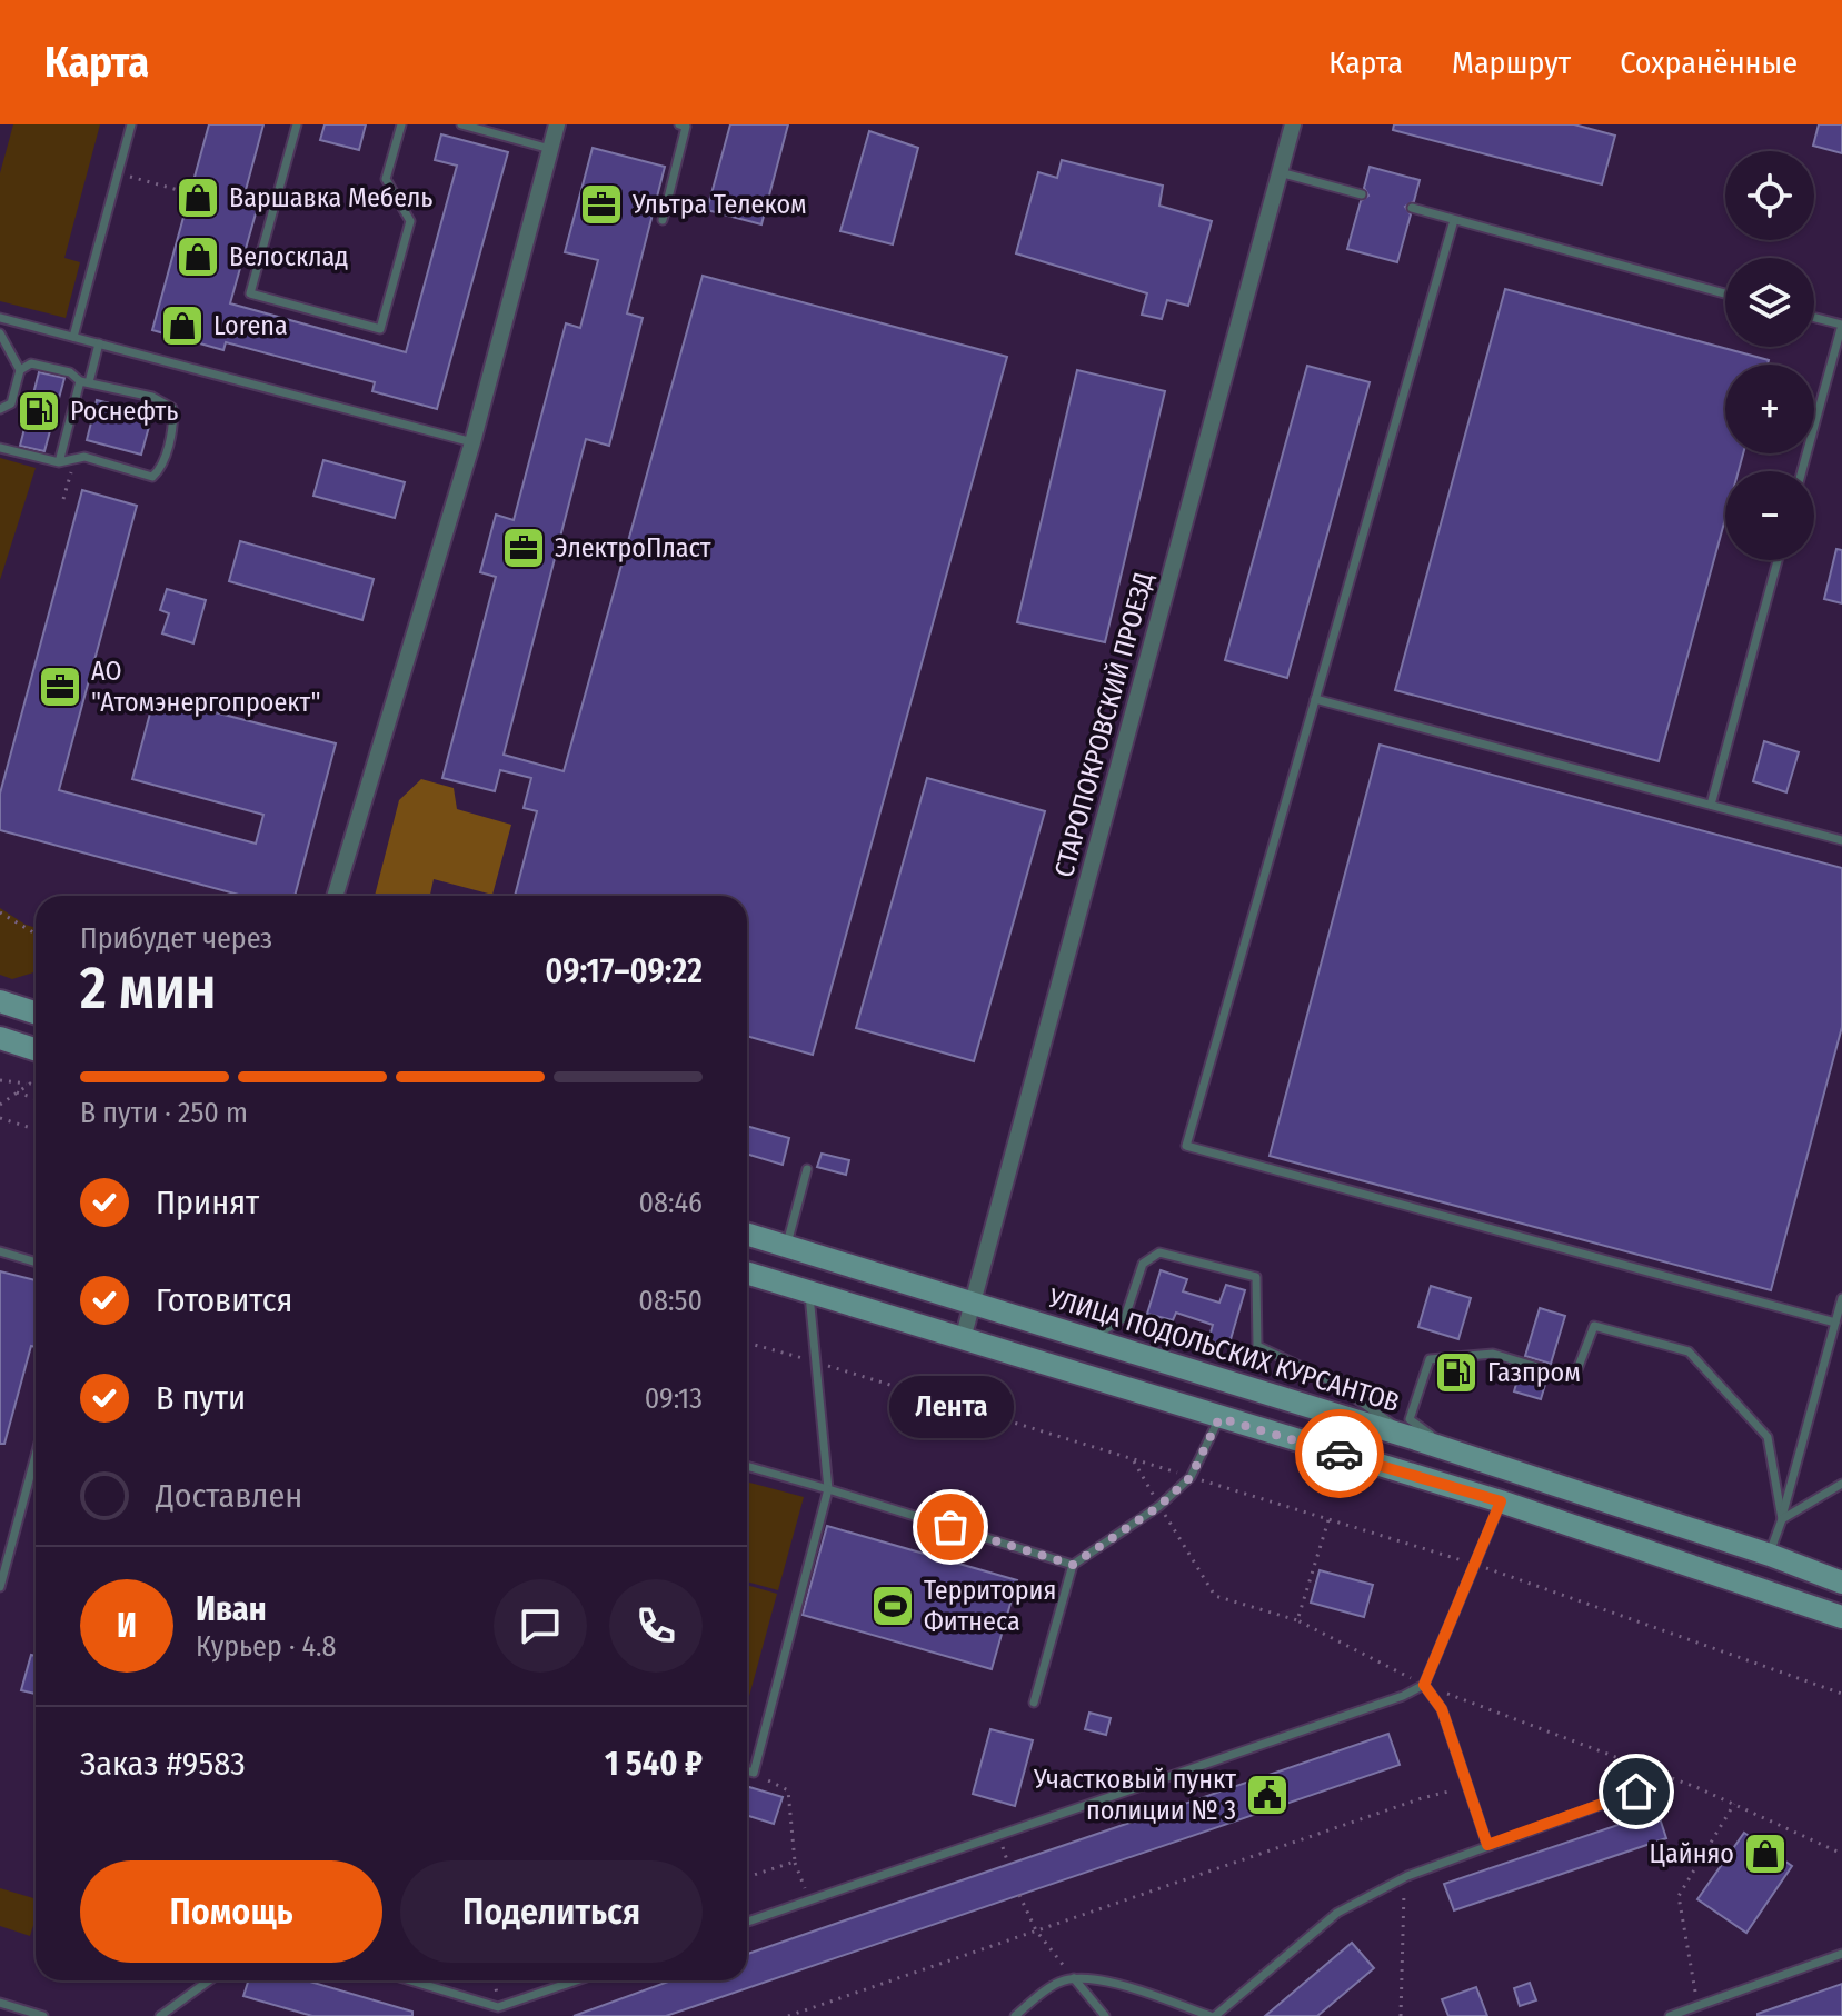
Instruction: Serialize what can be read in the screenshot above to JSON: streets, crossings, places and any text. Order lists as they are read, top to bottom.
{
  "streets": {
    "main road": ["УЛИЦА ПОДОЛЬСКИХ КУРСАНТОВ"],
    "street": ["СТАРОПОКРОВСКИЙ ПРОЕЗД"]
  },
  "crossings": [
    ["СТАРОПОКРОВСКИЙ ПРОЕЗД", "УЛИЦА ПОДОЛЬСКИХ КУРСАНТОВ"]
  ],
  "places": {
    "shop": [
      "Варшавка Мебель",
      "Велосклад",
      "Lorena",
      "Цайняо"
    ],
    "office": ["Ультра Телеком", "ЭлектроПласт", "АО \"Атомэнергопроект\""],
    "fuel station": ["Роснефть", "Газпром"],
    "other": ["Лента"],
    "sports": ["Территория Фитнеса"],
    "public building": ["Участковый пункт полиции № 3"]
  },
  "page": {
    "header": "Карта",
    "nav": ["Карта", "Маршрут", "Сохранённые"],
    "map_buttons": ["+", "−"],
    "heading": ["2 мин", "Прибудет через", "09:17–09:22"],
    "panel": [
      "Иван",
      "Курьер · 4.8",
      "Заказ #9583",
      "1 540 ₽"
    ],
    "bar": "В пути · 250 m",
    "list": [
      ["Принят", "08:46"],
      ["Готовится", "08:50"],
      ["В пути", "09:13"],
      "Доставлен"
    ],
    "bubble": "Лента",
    "round": "И",
    "buttons": ["Помощь", "Поделиться"]
  }
}
